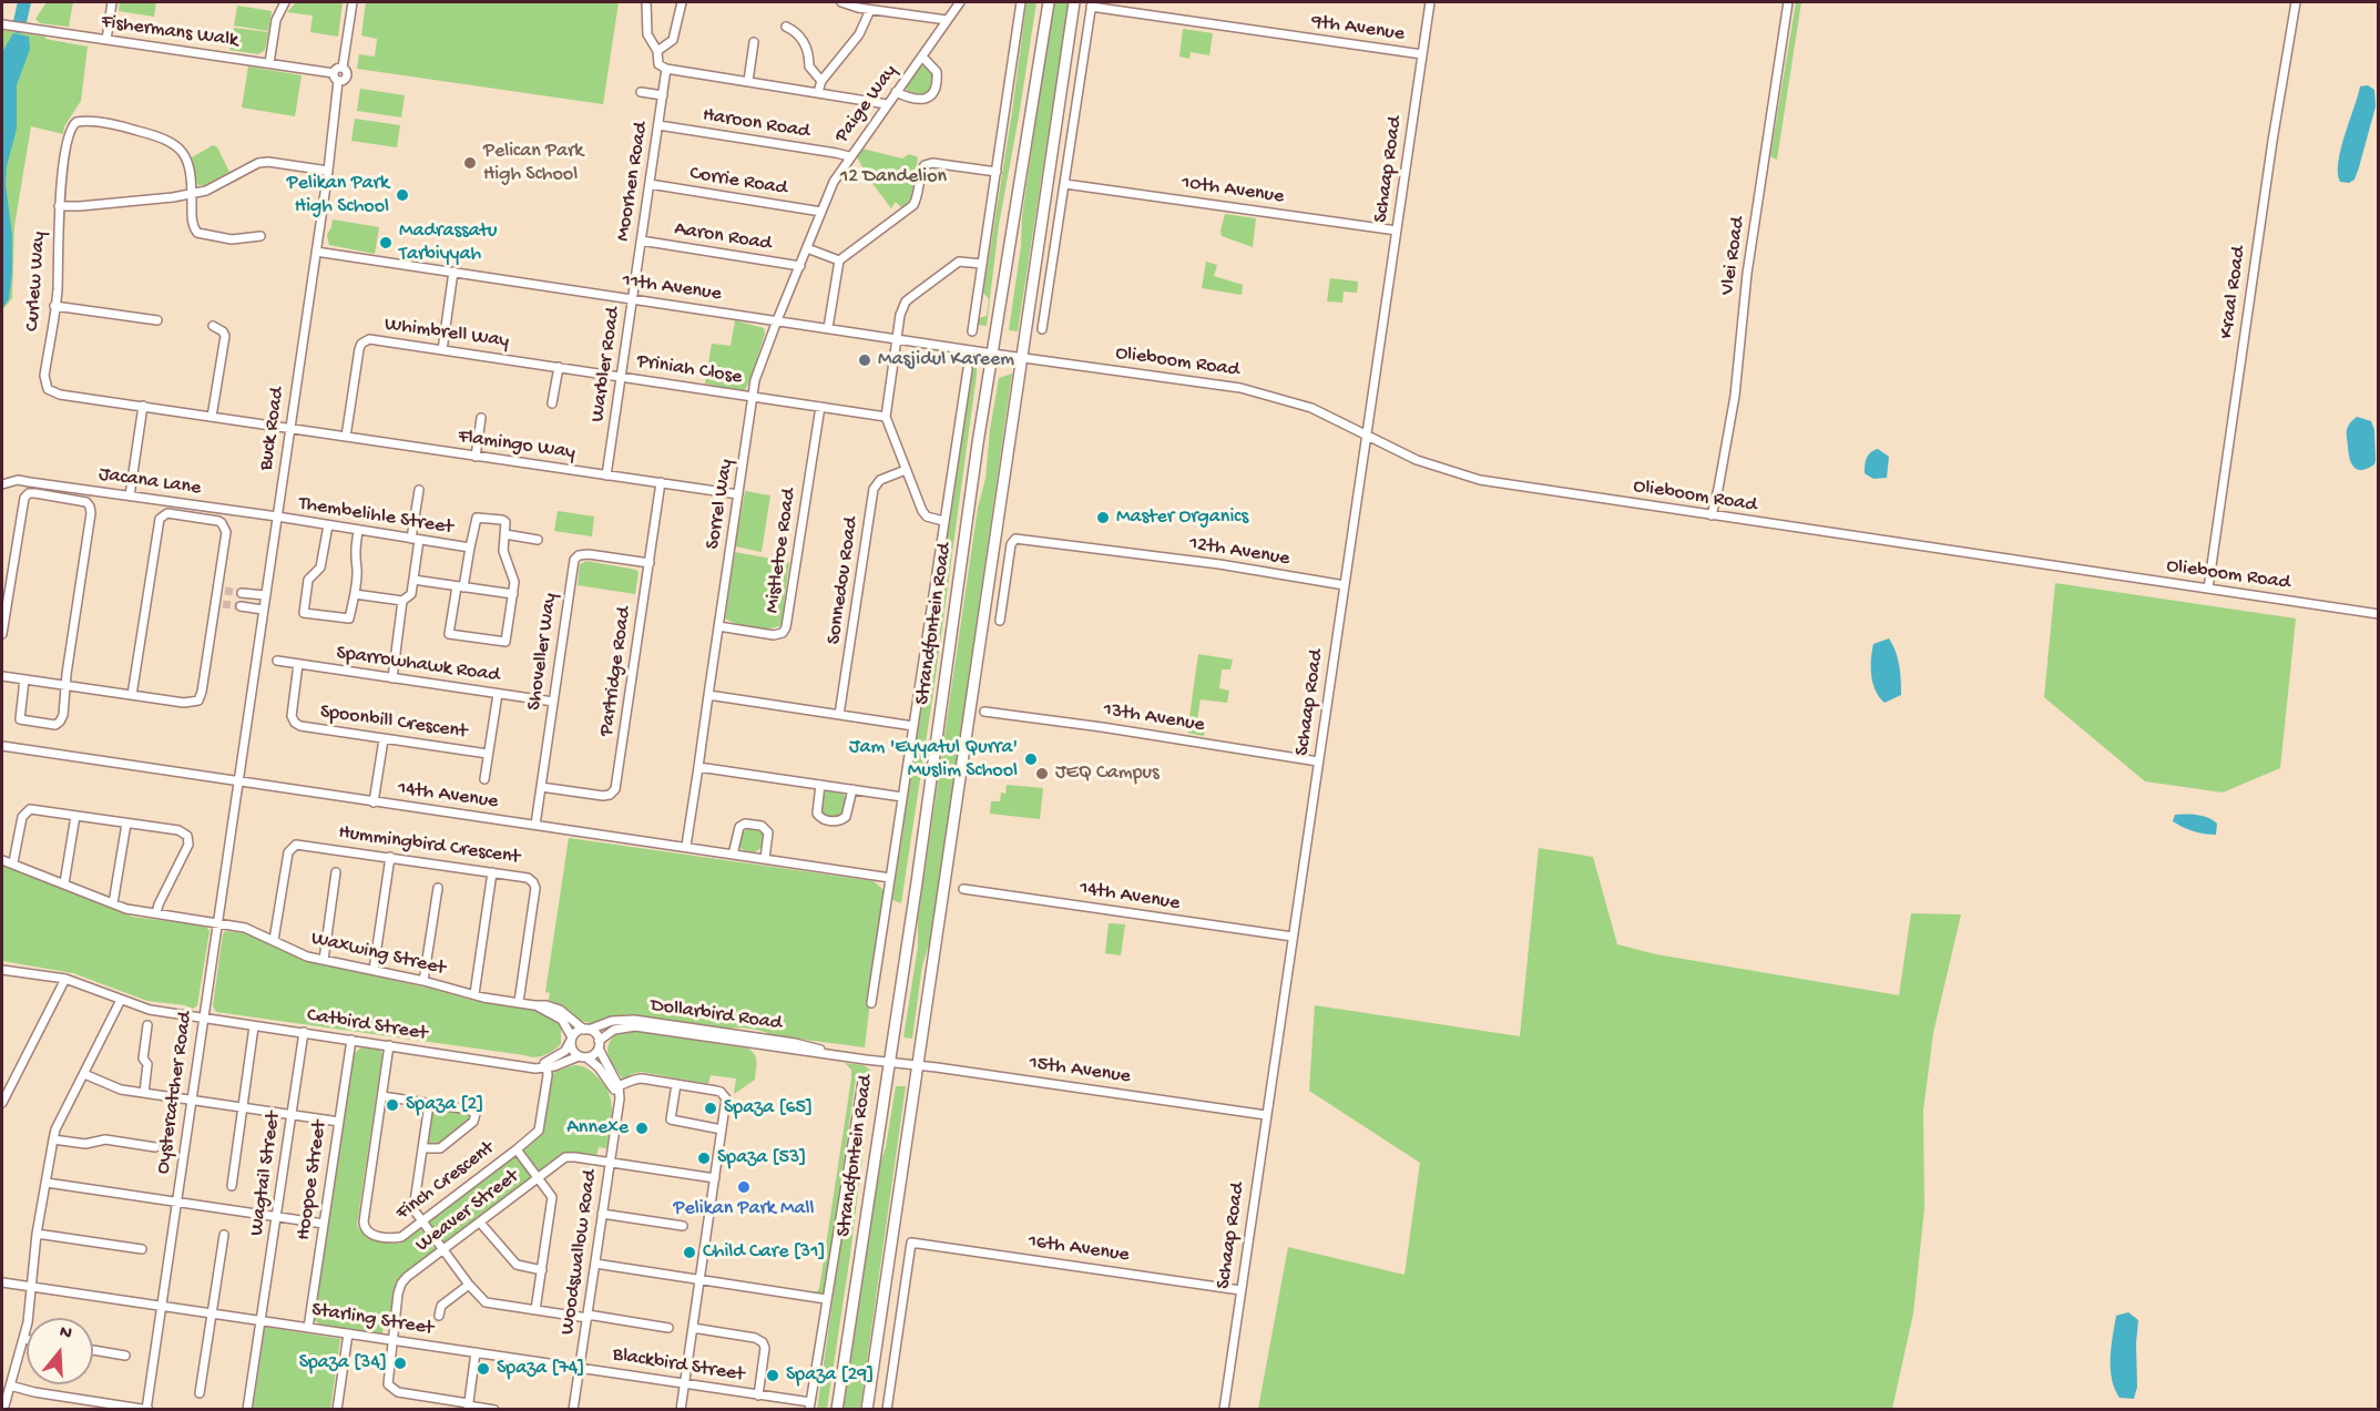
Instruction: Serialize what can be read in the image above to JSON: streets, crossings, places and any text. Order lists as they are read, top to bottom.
{
  "streets": {
    "main road": ["Strandfontein Road"],
    "street": [
      "9th Avenue",
      "Fishermans Walk",
      "Paige Way",
      "Haroon Road",
      "Schaap Road",
      "Moorhen Road",
      "Corrie Road",
      "10th Avenue",
      "Aaron Road",
      "Vlei Road",
      "Curlew Way",
      "11th Avenue",
      "Kraal Road",
      "Whimbrell Way",
      "Olieboom Road",
      "Warbler Road",
      "Priniah Close",
      "Buck Road",
      "Flamingo Way",
      "Jacana Lane",
      "Sorrel Way",
      "Thembelihle Street",
      "Mistletoe Road",
      "12th Avenue",
      "Sonnedou Road",
      "Shoveller Way",
      "Sparrowhawk Road",
      "Partridge Road",
      "13th Avenue",
      "Spoonbill Crescent",
      "14th Avenue",
      "Hummingbird Crescent",
      "Waxwing Street",
      "Dollarbird Road",
      "Catbird Street",
      "15th Avenue",
      "Oystercatcher Road",
      "Wagtail Street",
      "Hoopoe Street",
      "Finch Crescent",
      "Weaver Street",
      "16th Avenue",
      "Woodswallow Road",
      "Starling Street",
      "Blackbird Street"
    ]
  },
  "crossings": [
    ["9th Avenue", "Schaap Road"],
    ["Fishermans Walk", "Buck Road"],
    ["Paige Way", "Haroon Road"],
    ["Paige Way", "Corrie Road"],
    ["Paige Way", "Aaron Road"],
    ["Paige Way", "11th Avenue"],
    ["Paige Way", "Sorrel Way"],
    ["Haroon Road", "Moorhen Road"],
    ["Schaap Road", "10th Avenue"],
    ["Schaap Road", "Olieboom Road"],
    ["Schaap Road", "12th Avenue"],
    ["Schaap Road", "13th Avenue"],
    ["Schaap Road", "14th Avenue"],
    ["Schaap Road", "15th Avenue"],
    ["Schaap Road", "16th Avenue"],
    ["Moorhen Road", "Corrie Road"],
    ["Moorhen Road", "Aaron Road"],
    ["Moorhen Road", "11th Avenue"],
    ["Moorhen Road", "Warbler Road"],
    ["Vlei Road", "Olieboom Road"],
    ["Curlew Way", "Buck Road"],
    ["Curlew Way", "Flamingo Way"],
    ["11th Avenue", "Olieboom Road"],
    ["11th Avenue", "Warbler Road"],
    ["11th Avenue", "Buck Road"],
    ["11th Avenue", "Sorrel Way"],
    ["11th Avenue", "Strandfontein Road"],
    ["Kraal Road", "Olieboom Road"],
    ["Whimbrell Way", "Warbler Road"],
    ["Whimbrell Way", "Priniah Close"],
    ["Whimbrell Way", "Flamingo Way"],
    ["Warbler Road", "Priniah Close"],
    ["Warbler Road", "Flamingo Way"],
    ["Priniah Close", "Sorrel Way"],
    ["Priniah Close", "Mistletoe Road"],
    ["Buck Road", "Flamingo Way"],
    ["Buck Road", "Jacana Lane"],
    ["Buck Road", "Thembelihle Street"],
    ["Buck Road", "14th Avenue"],
    ["Buck Road", "Oystercatcher Road"],
    ["Flamingo Way", "Sorrel Way"],
    ["Flamingo Way", "Partridge Road"],
    ["Jacana Lane", "Thembelihle Street"],
    ["Sorrel Way", "Mistletoe Road"],
    ["Sorrel Way", "14th Avenue"],
    ["Strandfontein Road", "14th Avenue"],
    ["Strandfontein Road", "Dollarbird Road"],
    ["Strandfontein Road", "15th Avenue"],
    ["Strandfontein Road", "Blackbird Street"],
    ["Shoveller Way", "Sparrowhawk Road"],
    ["Shoveller Way", "Partridge Road"],
    ["Shoveller Way", "14th Avenue"],
    ["Sparrowhawk Road", "Spoonbill Crescent"],
    ["14th Avenue", "Oystercatcher Road"],
    ["Hummingbird Crescent", "Waxwing Street"],
    ["Waxwing Street", "Dollarbird Road"],
    ["Waxwing Street", "Catbird Street"],
    ["Waxwing Street", "Oystercatcher Road"],
    ["Waxwing Street", "Woodswallow Road"],
    ["Dollarbird Road", "Catbird Street"],
    ["Dollarbird Road", "15th Avenue"],
    ["Dollarbird Road", "Woodswallow Road"],
    ["Catbird Street", "Oystercatcher Road"],
    ["Catbird Street", "Wagtail Street"],
    ["Catbird Street", "Hoopoe Street"],
    ["Catbird Street", "Finch Crescent"],
    ["Catbird Street", "Woodswallow Road"],
    ["Oystercatcher Road", "Starling Street"],
    ["Wagtail Street", "Starling Street"],
    ["Hoopoe Street", "Starling Street"],
    ["Weaver Street", "Woodswallow Road"],
    ["Weaver Street", "Starling Street"],
    ["Woodswallow Road", "Starling Street"],
    ["Woodswallow Road", "Blackbird Street"],
    ["Starling Street", "Blackbird Street"]
  ],
  "parks": ["12 Dandelion"],
  "places": [
    "Pelican Park High School",
    "Pelikan Park High School",
    "Madrassatu Tarbiyyah",
    "Masjidul Kareem",
    "Master Organics",
    "Jam 'Eyyatul Qurra' Muslim School",
    "JEQ Campus",
    "Spaza [2]",
    "Spaza [65]",
    "Annexe",
    "Spaza [53]",
    "Pelikan Park Mall",
    "Child Care [31]",
    "Spaza [34]",
    "Spaza [74]",
    "Spaza [29]"
  ],
  "north": "top"
}
